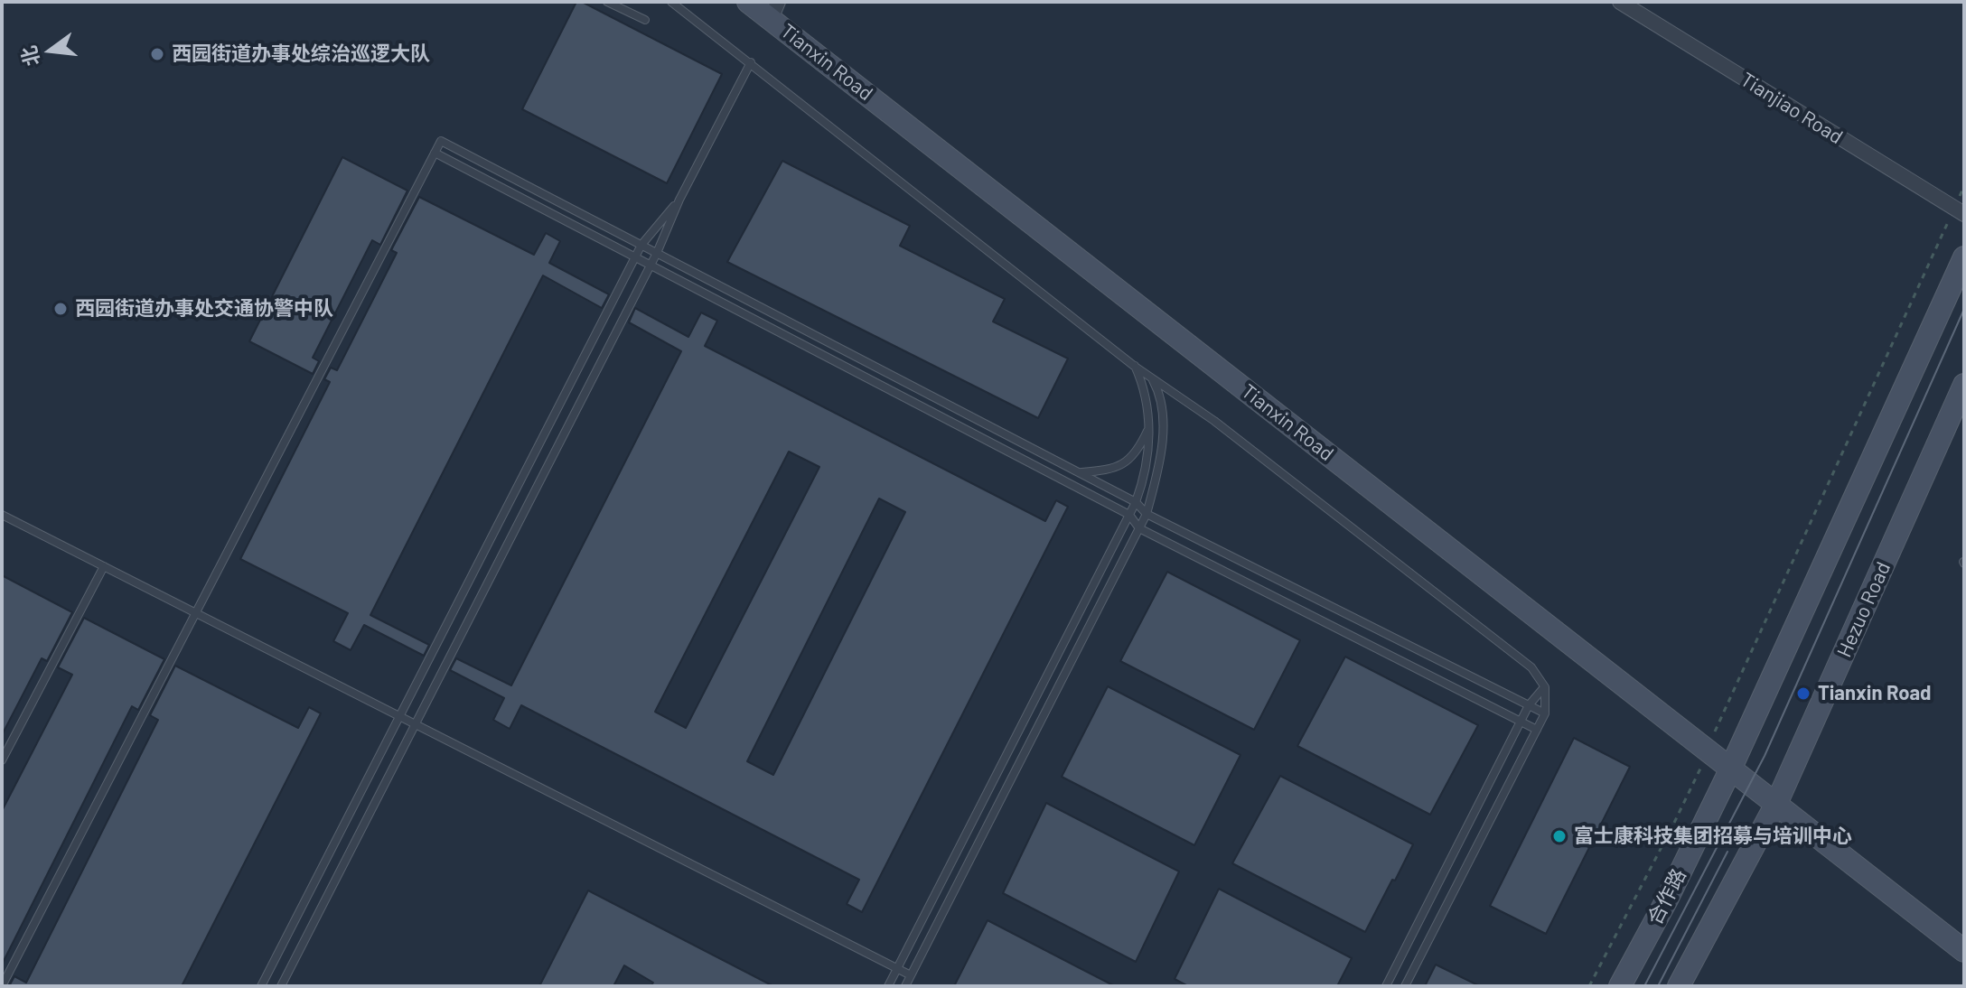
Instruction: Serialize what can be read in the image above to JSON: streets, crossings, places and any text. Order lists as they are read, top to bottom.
{
  "streets": {
    "street": [
      "Tianxin Road",
      "Tianjiao Road",
      "Hezuo Road",
      "合作路"
    ]
  },
  "crossings": [
    ["Tianxin Road", "Hezuo Road"],
    ["Tianxin Road", "合作路"]
  ],
  "places": [
    "西园街道办事处综治巡逻大队",
    "西园街道办事处交通协警中队",
    "Tianxin Road",
    "富士康科技集团招募与培训中心"
  ],
  "north": "left"
}
